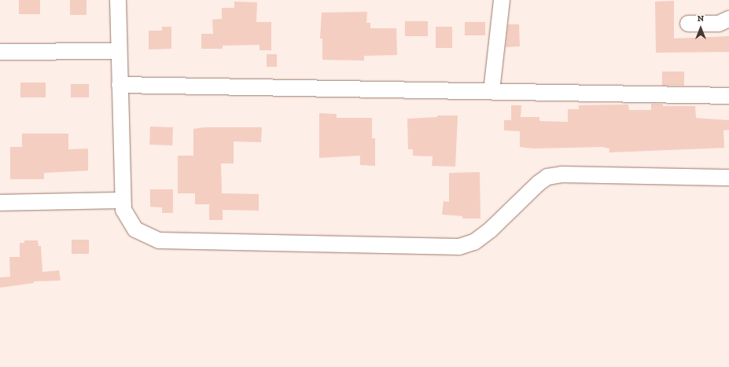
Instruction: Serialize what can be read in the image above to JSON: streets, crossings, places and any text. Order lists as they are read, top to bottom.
{
  "north": "top"
}
